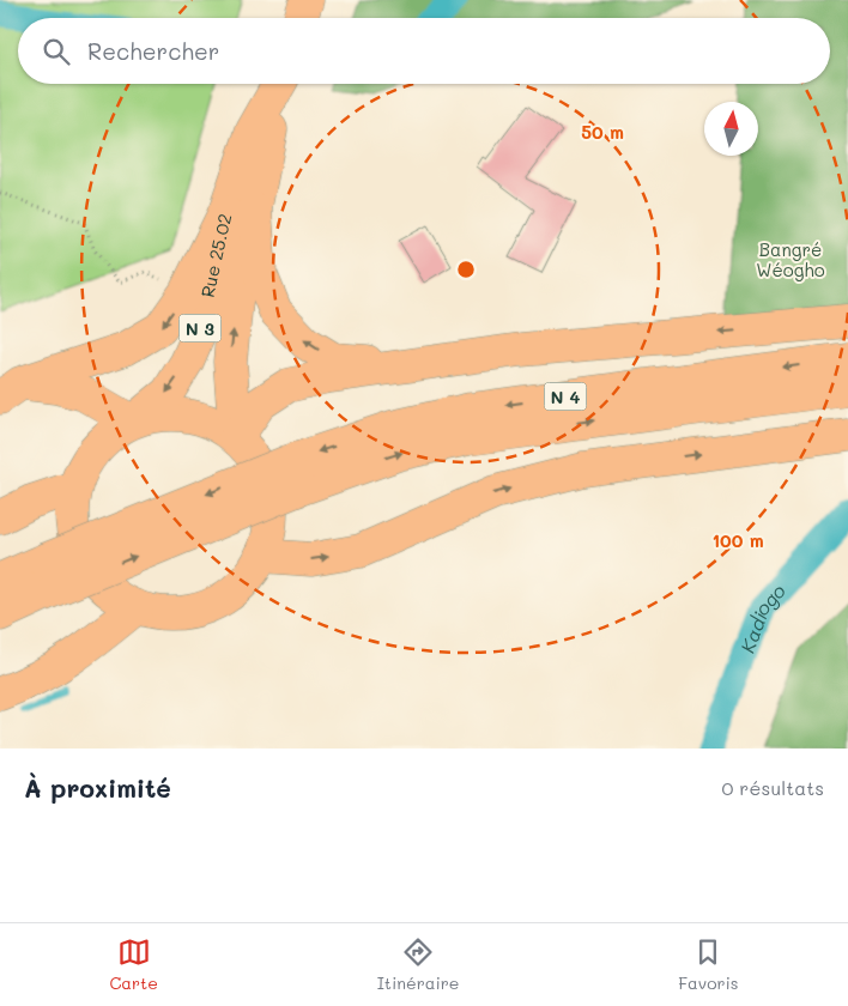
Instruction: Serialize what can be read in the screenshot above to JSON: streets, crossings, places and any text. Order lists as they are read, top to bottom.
{
  "streets": {
    "main road": ["Rue 25.02", "N 3", "N 4"]
  },
  "crossings": [
    ["Rue 25.02", "N 3"]
  ],
  "water": ["Kadiogo"],
  "parks": ["Bangré Wéogho"],
  "north": "top",
  "page": {
    "search": "Rechercher",
    "heading": ["À proximité", "0 résultats"],
    "nav": ["Carte", "Itinéraire", "Favoris"]
  },
  "rings": ["50 m", "100 m"]
}
